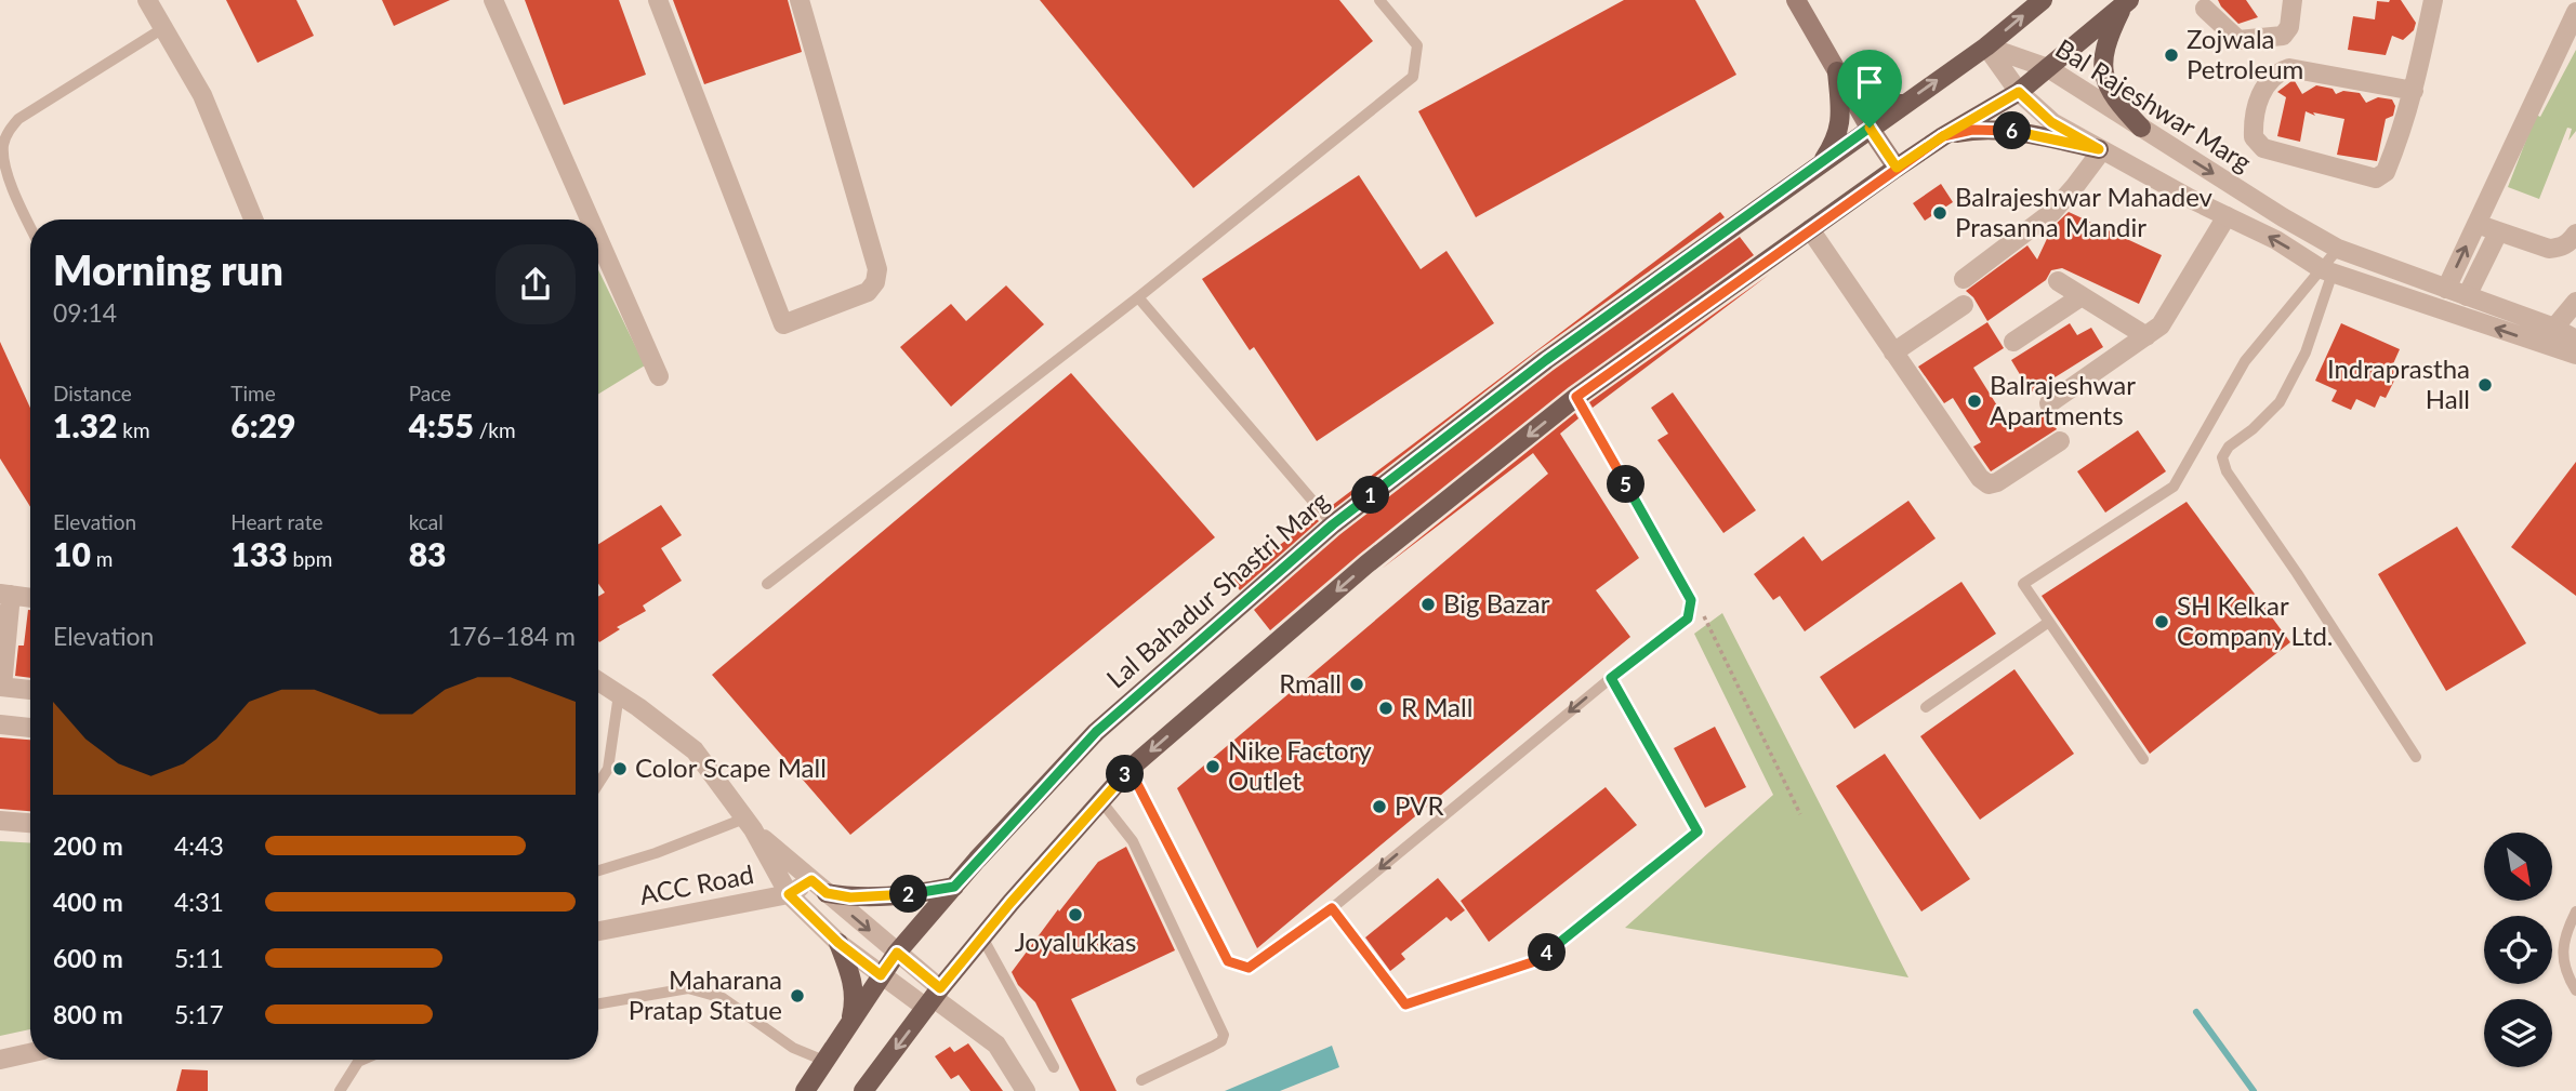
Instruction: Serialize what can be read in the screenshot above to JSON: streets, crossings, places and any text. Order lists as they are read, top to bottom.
{
  "streets": {
    "main road": ["Lal Bahadur Shastri Marg"],
    "street": ["Bal Rajeshwar Marg", "ACC Road"]
  },
  "crossings": [
    ["Bal Rajeshwar Marg", "Lal Bahadur Shastri Marg"]
  ],
  "places": [
    "Zojwala Petroleum",
    "Balrajeshwar Mahadev Prasanna Mandir",
    "Indraprastha Hall",
    "Balrajeshwar Apartments",
    "Big Bazar",
    "SH Kelkar Company Ltd.",
    "Rmall",
    "R Mall",
    "Nike Factory Outlet",
    "Color Scape Mall",
    "PVR",
    "Joyalukkas",
    "Maharana Pratap Statue"
  ],
  "north": "bottom right",
  "page": {
    "pins": [
      "6",
      "5",
      "1",
      "3",
      "2",
      "4"
    ],
    "heading": ["Morning run", "09:14"],
    "stats": [
      ["Distance", "1.32 km"],
      ["Time", "6:29"],
      ["Pace", "4:55 /km"],
      ["Elevation", "10 m"],
      ["Heart rate", "133 bpm"],
      ["kcal", "83"]
    ],
    "chart": ["Elevation", "176–184 m"],
    "list": [
      {
        "name": "200 m",
        "note": "4:43"
      },
      {
        "name": "400 m",
        "note": "4:31"
      },
      {
        "name": "600 m",
        "note": "5:11"
      },
      {
        "name": "800 m",
        "note": "5:17"
      }
    ]
  }
}
